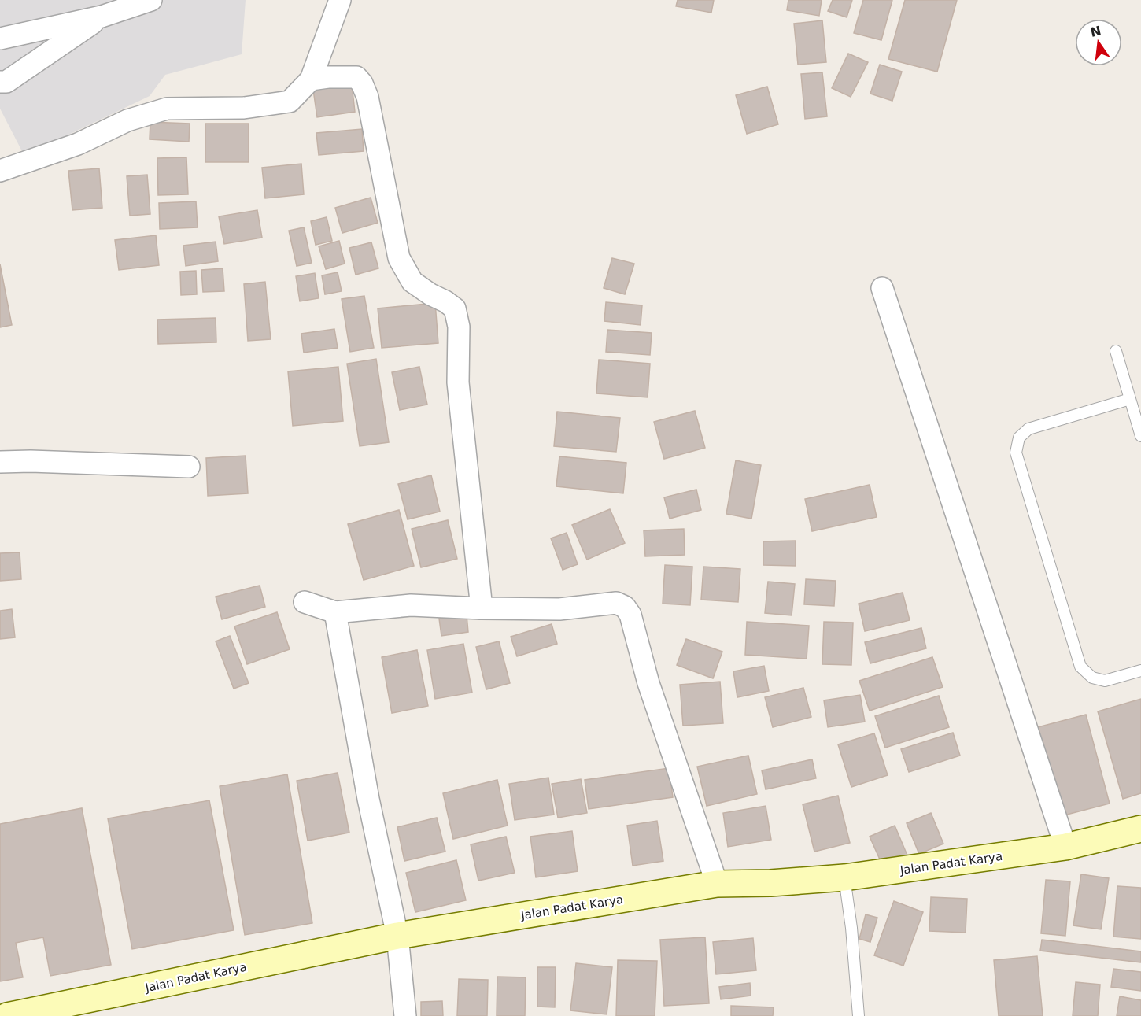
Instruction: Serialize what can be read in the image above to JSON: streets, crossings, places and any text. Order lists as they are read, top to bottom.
{
  "streets": {
    "street": ["Jalan Padat Karya"]
  },
  "north": "top"
}
